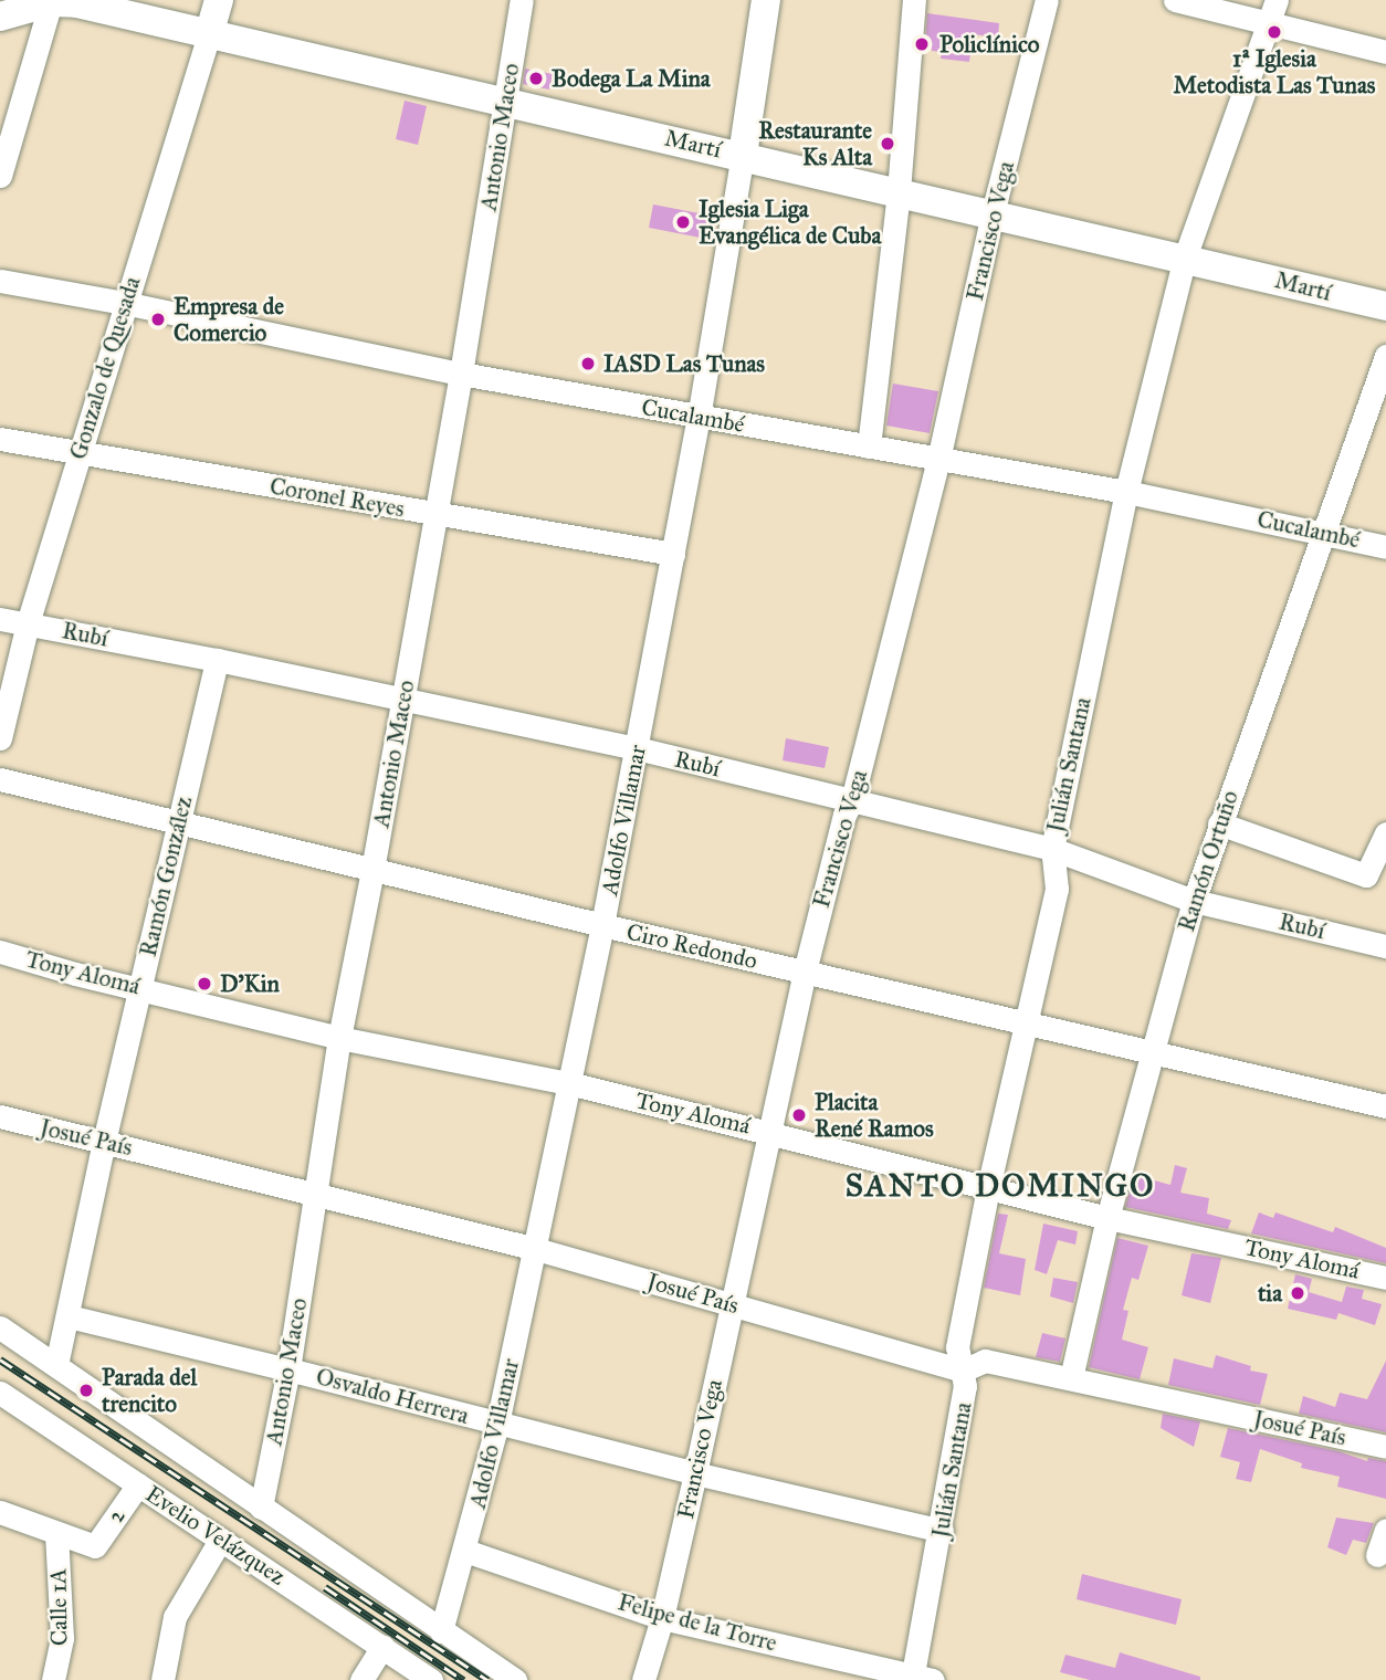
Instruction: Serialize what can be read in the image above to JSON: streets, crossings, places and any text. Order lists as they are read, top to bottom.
{
  "streets": {
    "main road": ["Martí", "Gonzalo de Quesada", "Adolfo Villamar"],
    "street": [
      "Antonio Maceo",
      "Francisco Vega",
      "Cucalambé",
      "Coronel Reyes",
      "Rubí",
      "Julián Santana",
      "Ramón Ortuño",
      "Ramón González",
      "Ciro Redondo",
      "Tony Alomá",
      "Josué País",
      "Osvaldo Herrera",
      "2",
      "Evelio Velázquez",
      "Calle 1A",
      "Felipe de la Torre"
    ]
  },
  "crossings": [
    ["Antonio Maceo", "Martí"],
    ["Antonio Maceo", "Cucalambé"],
    ["Antonio Maceo", "Coronel Reyes"],
    ["Antonio Maceo", "Rubí"],
    ["Antonio Maceo", "Ciro Redondo"],
    ["Antonio Maceo", "Tony Alomá"],
    ["Antonio Maceo", "Josué País"],
    ["Antonio Maceo", "Osvaldo Herrera"],
    ["Martí", "Francisco Vega"],
    ["Martí", "Gonzalo de Quesada"],
    ["Martí", "Julián Santana"],
    ["Martí", "Adolfo Villamar"],
    ["Francisco Vega", "Cucalambé"],
    ["Francisco Vega", "Rubí"],
    ["Francisco Vega", "Ciro Redondo"],
    ["Francisco Vega", "Tony Alomá"],
    ["Francisco Vega", "Josué País"],
    ["Francisco Vega", "Osvaldo Herrera"],
    ["Francisco Vega", "Felipe de la Torre"],
    ["Gonzalo de Quesada", "Cucalambé"],
    ["Gonzalo de Quesada", "Coronel Reyes"],
    ["Gonzalo de Quesada", "Rubí"],
    ["Cucalambé", "Julián Santana"],
    ["Cucalambé", "Adolfo Villamar"],
    ["Cucalambé", "Ramón Ortuño"],
    ["Coronel Reyes", "Adolfo Villamar"],
    ["Rubí", "Julián Santana"],
    ["Rubí", "Adolfo Villamar"],
    ["Rubí", "Ramón Ortuño"],
    ["Rubí", "Ramón González"],
    ["Julián Santana", "Ciro Redondo"],
    ["Julián Santana", "Tony Alomá"],
    ["Julián Santana", "Josué País"],
    ["Julián Santana", "Osvaldo Herrera"],
    ["Julián Santana", "Felipe de la Torre"],
    ["Adolfo Villamar", "Ciro Redondo"],
    ["Adolfo Villamar", "Tony Alomá"],
    ["Adolfo Villamar", "Josué País"],
    ["Adolfo Villamar", "Osvaldo Herrera"],
    ["Adolfo Villamar", "Felipe de la Torre"],
    ["Ramón Ortuño", "Ciro Redondo"],
    ["Ramón Ortuño", "Tony Alomá"],
    ["Ramón Ortuño", "Josué País"],
    ["Ramón González", "Ciro Redondo"],
    ["Ramón González", "Tony Alomá"],
    ["Ramón González", "Josué País"],
    ["Ramón González", "Osvaldo Herrera"],
    ["2", "Evelio Velázquez"],
    ["2", "Calle 1A"]
  ],
  "districts": ["SANTO DOMINGO"],
  "places": [
    "1ª Iglesia Metodista Las Tunas",
    "Policlínico",
    "Bodega La Mina",
    "Restaurante Ks Alta",
    "Iglesia Liga Evangélica de Cuba",
    "Empresa de Comercio",
    "IASD Las Tunas",
    "D’Kin",
    "Placita René Ramos",
    "tia",
    "Parada del trencito"
  ]
}
